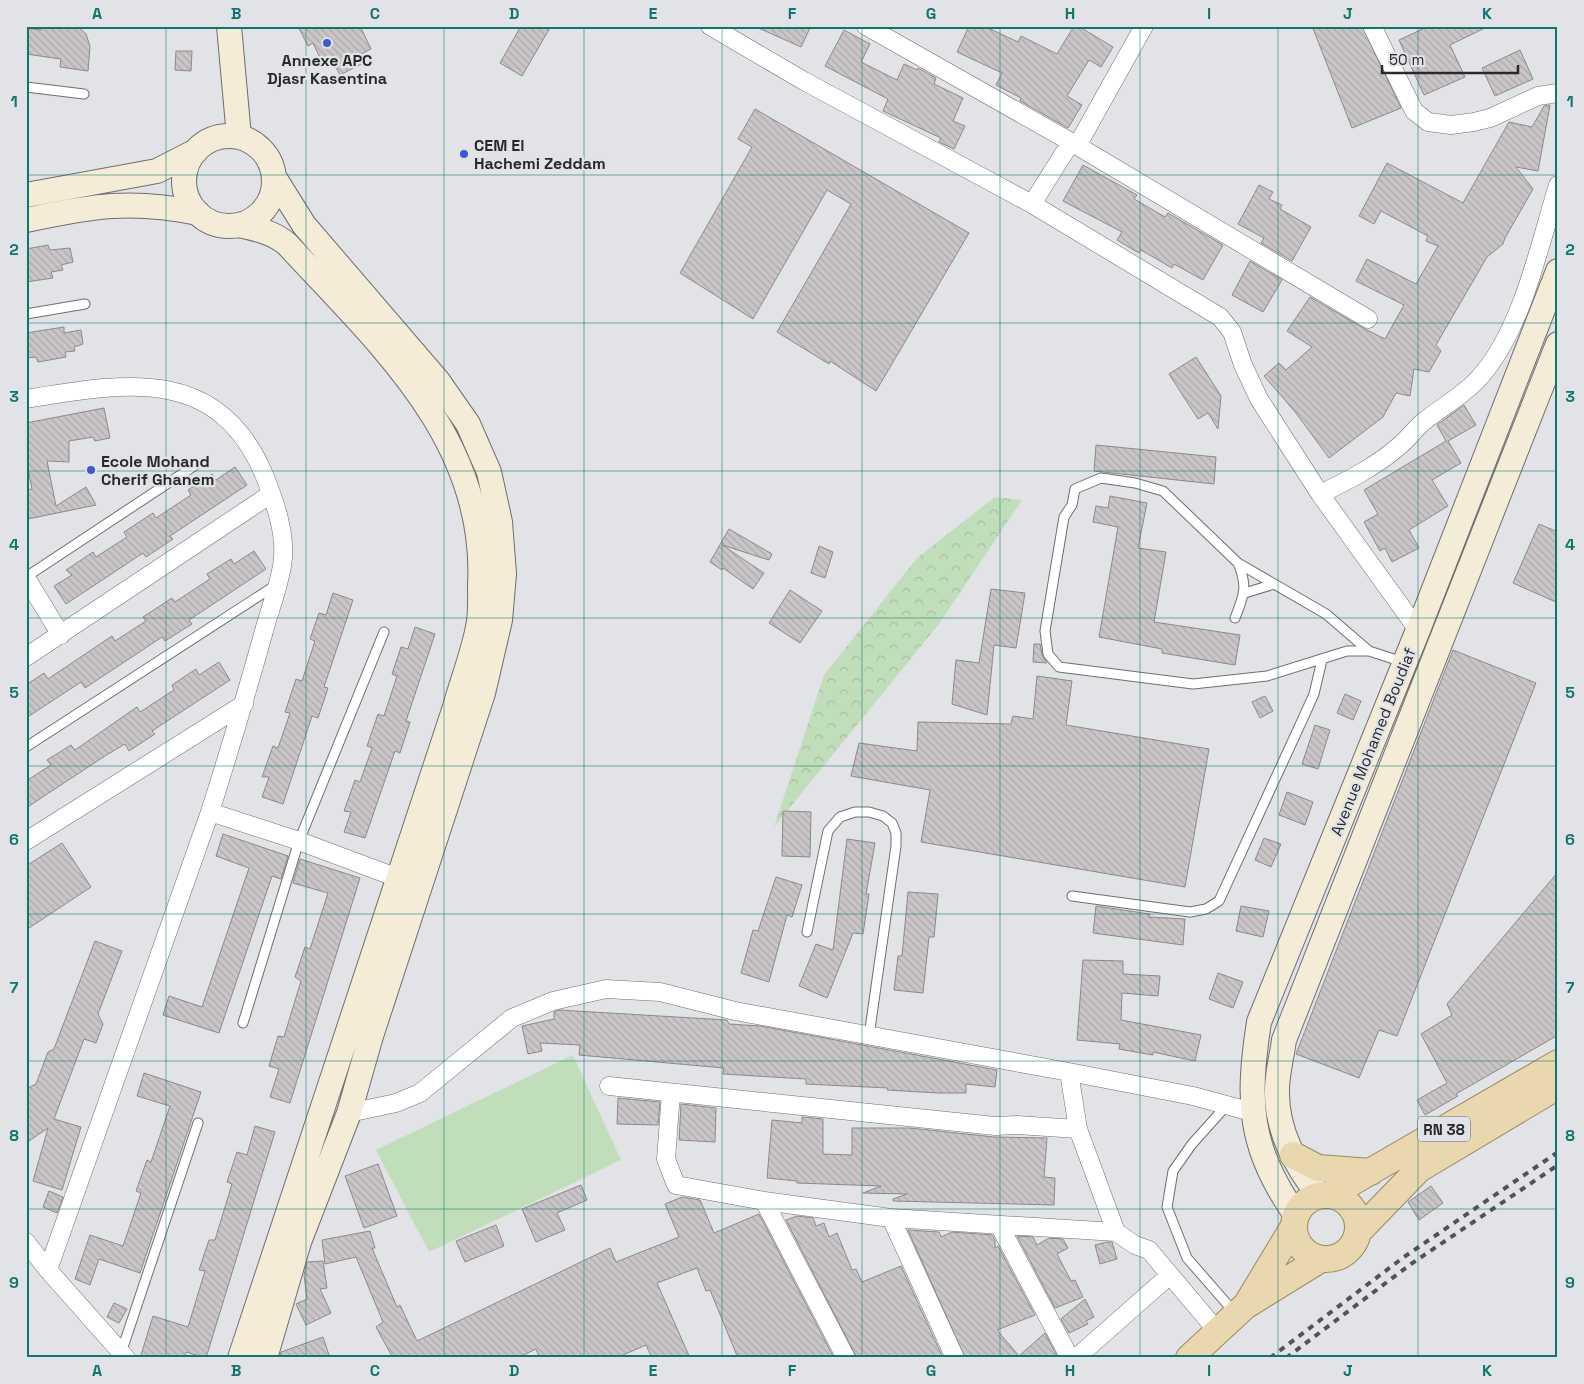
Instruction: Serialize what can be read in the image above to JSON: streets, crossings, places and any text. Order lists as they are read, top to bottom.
{
  "streets": {
    "main road": ["Avenue Mohamed Boudiaf", "RN 38"]
  },
  "crossings": [
    ["Avenue Mohamed Boudiaf", "RN 38"]
  ],
  "places": ["Annexe APC Djasr Kasentina", "CEM El Hachemi Zeddam", "Ecole Mohand Cherif Ghanem"],
  "scale_bar": "50 m",
  "grid": {
    "columns": [
      "A",
      "B",
      "C",
      "D",
      "E",
      "F",
      "G",
      "H",
      "I",
      "J",
      "K"
    ],
    "rows": [
      "1",
      "2",
      "3",
      "4",
      "5",
      "6",
      "7",
      "8",
      "9"
    ]
  }
}
